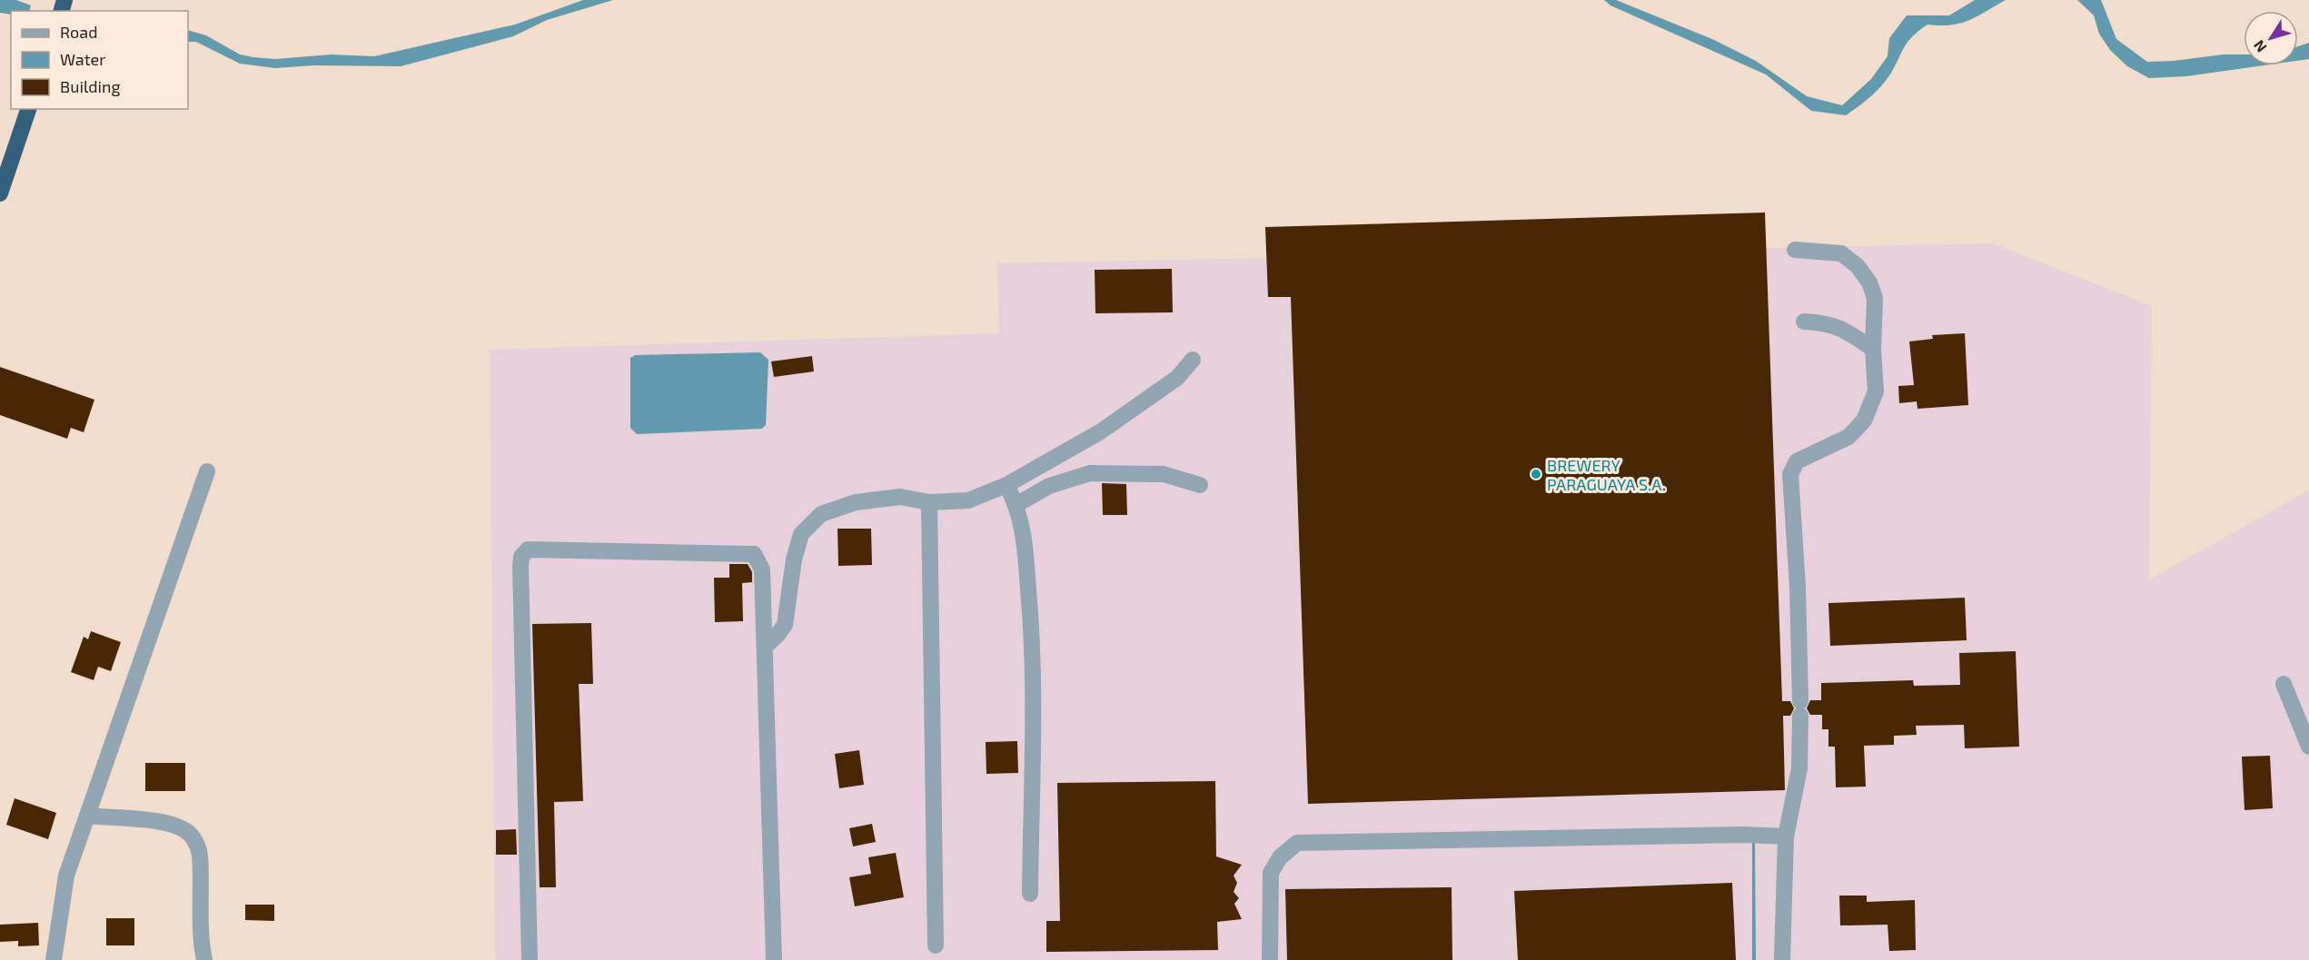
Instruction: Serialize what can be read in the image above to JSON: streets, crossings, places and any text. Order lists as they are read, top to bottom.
{
  "places": ["BREWERY PARAGUAYA S.A."],
  "legend": ["Road", "Water", "Building"],
  "north": "bottom left"
}
